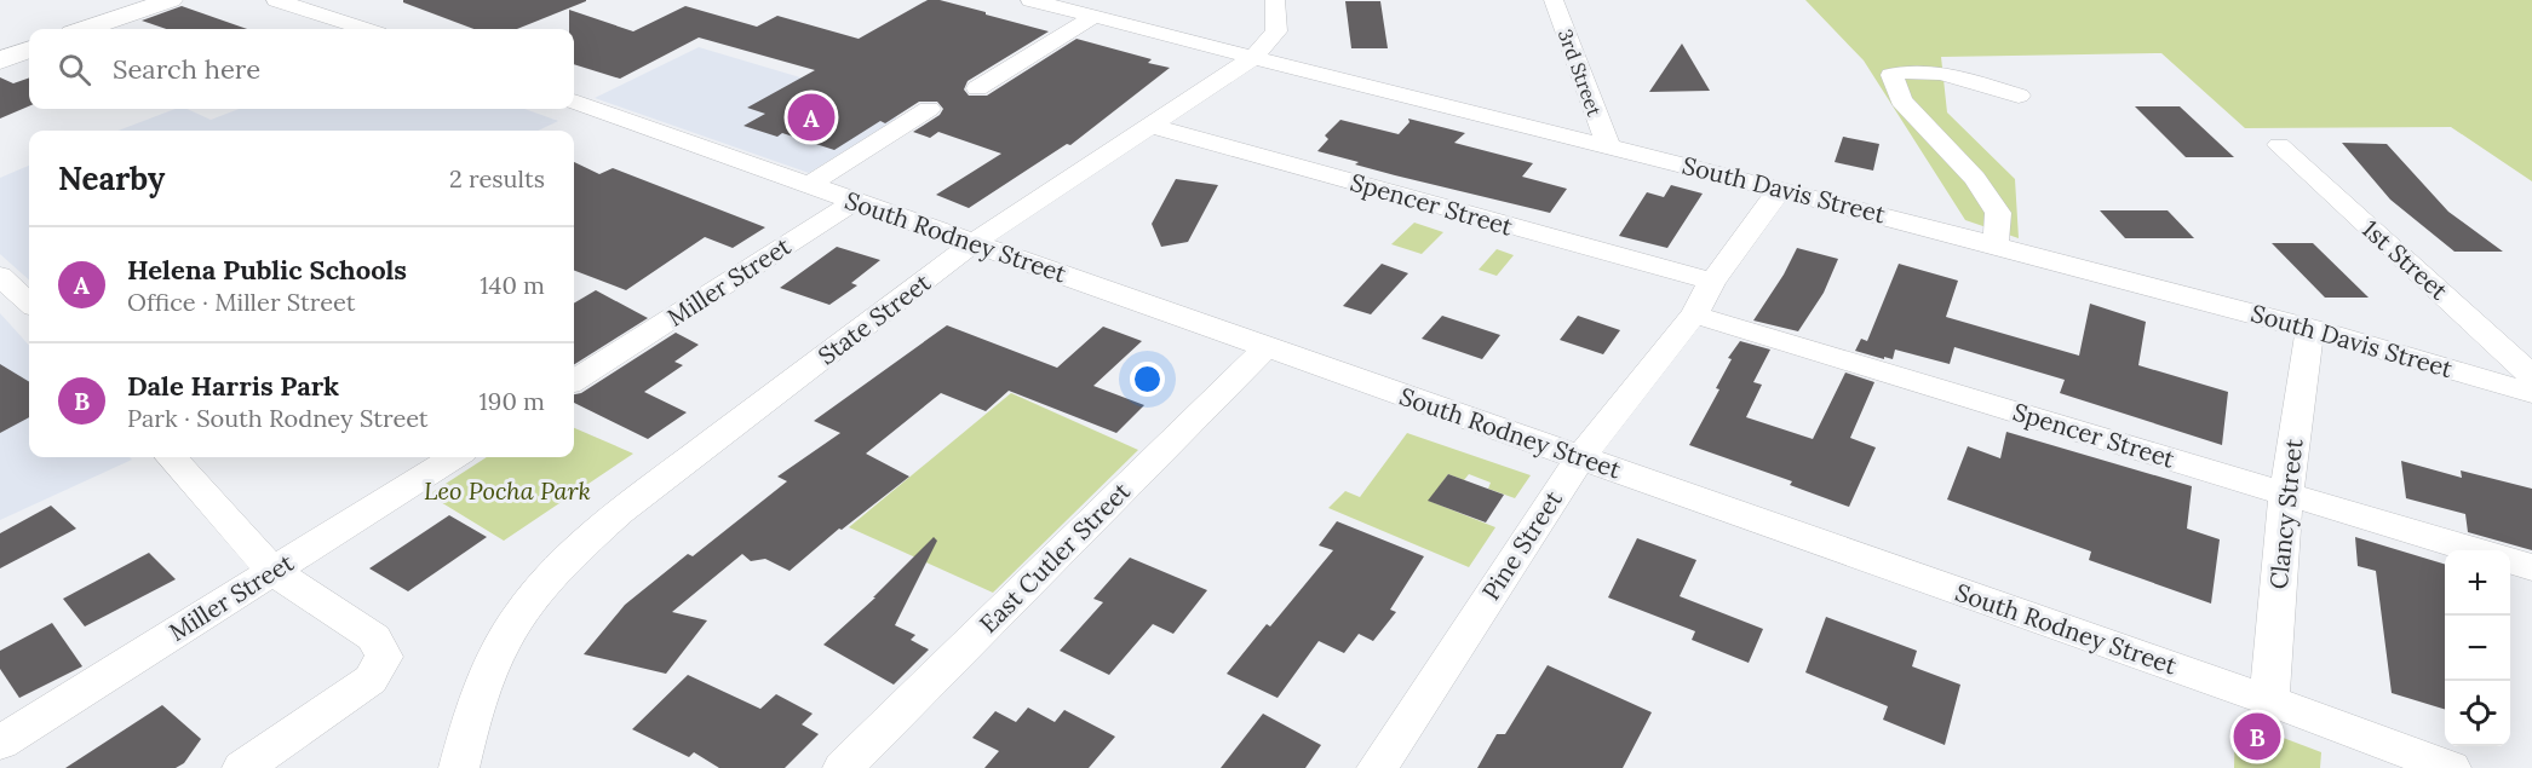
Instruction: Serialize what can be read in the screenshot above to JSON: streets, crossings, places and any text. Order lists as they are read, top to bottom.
{
  "streets": {
    "street": [
      "3rd Street",
      "South Davis Street",
      "Spencer Street",
      "South Rodney Street",
      "1st Street",
      "Miller Street",
      "State Street",
      "Clancy Street",
      "Pine Street",
      "East Cutler Street"
    ]
  },
  "crossings": [
    ["3rd Street", "South Davis Street"],
    ["South Davis Street", "State Street"],
    ["South Davis Street", "Clancy Street"],
    ["South Davis Street", "Pine Street"],
    ["Spencer Street", "State Street"],
    ["Spencer Street", "Clancy Street"],
    ["Spencer Street", "Pine Street"],
    ["South Rodney Street", "Miller Street"],
    ["South Rodney Street", "State Street"],
    ["South Rodney Street", "Clancy Street"],
    ["South Rodney Street", "Pine Street"],
    ["South Rodney Street", "East Cutler Street"]
  ],
  "parks": ["Leo Pocha Park"],
  "page": {
    "search": "Search here",
    "pins": ["A", "B"],
    "heading": ["Nearby", "2 results"],
    "list": [
      {
        "mark": "A",
        "name": "Helena Public Schools",
        "note": "Office · Miller Street",
        "value": "140 m"
      },
      {
        "mark": "B",
        "name": "Dale Harris Park",
        "note": "Park · South Rodney Street",
        "value": "190 m"
      }
    ],
    "map_buttons": ["+", "−"]
  }
}
